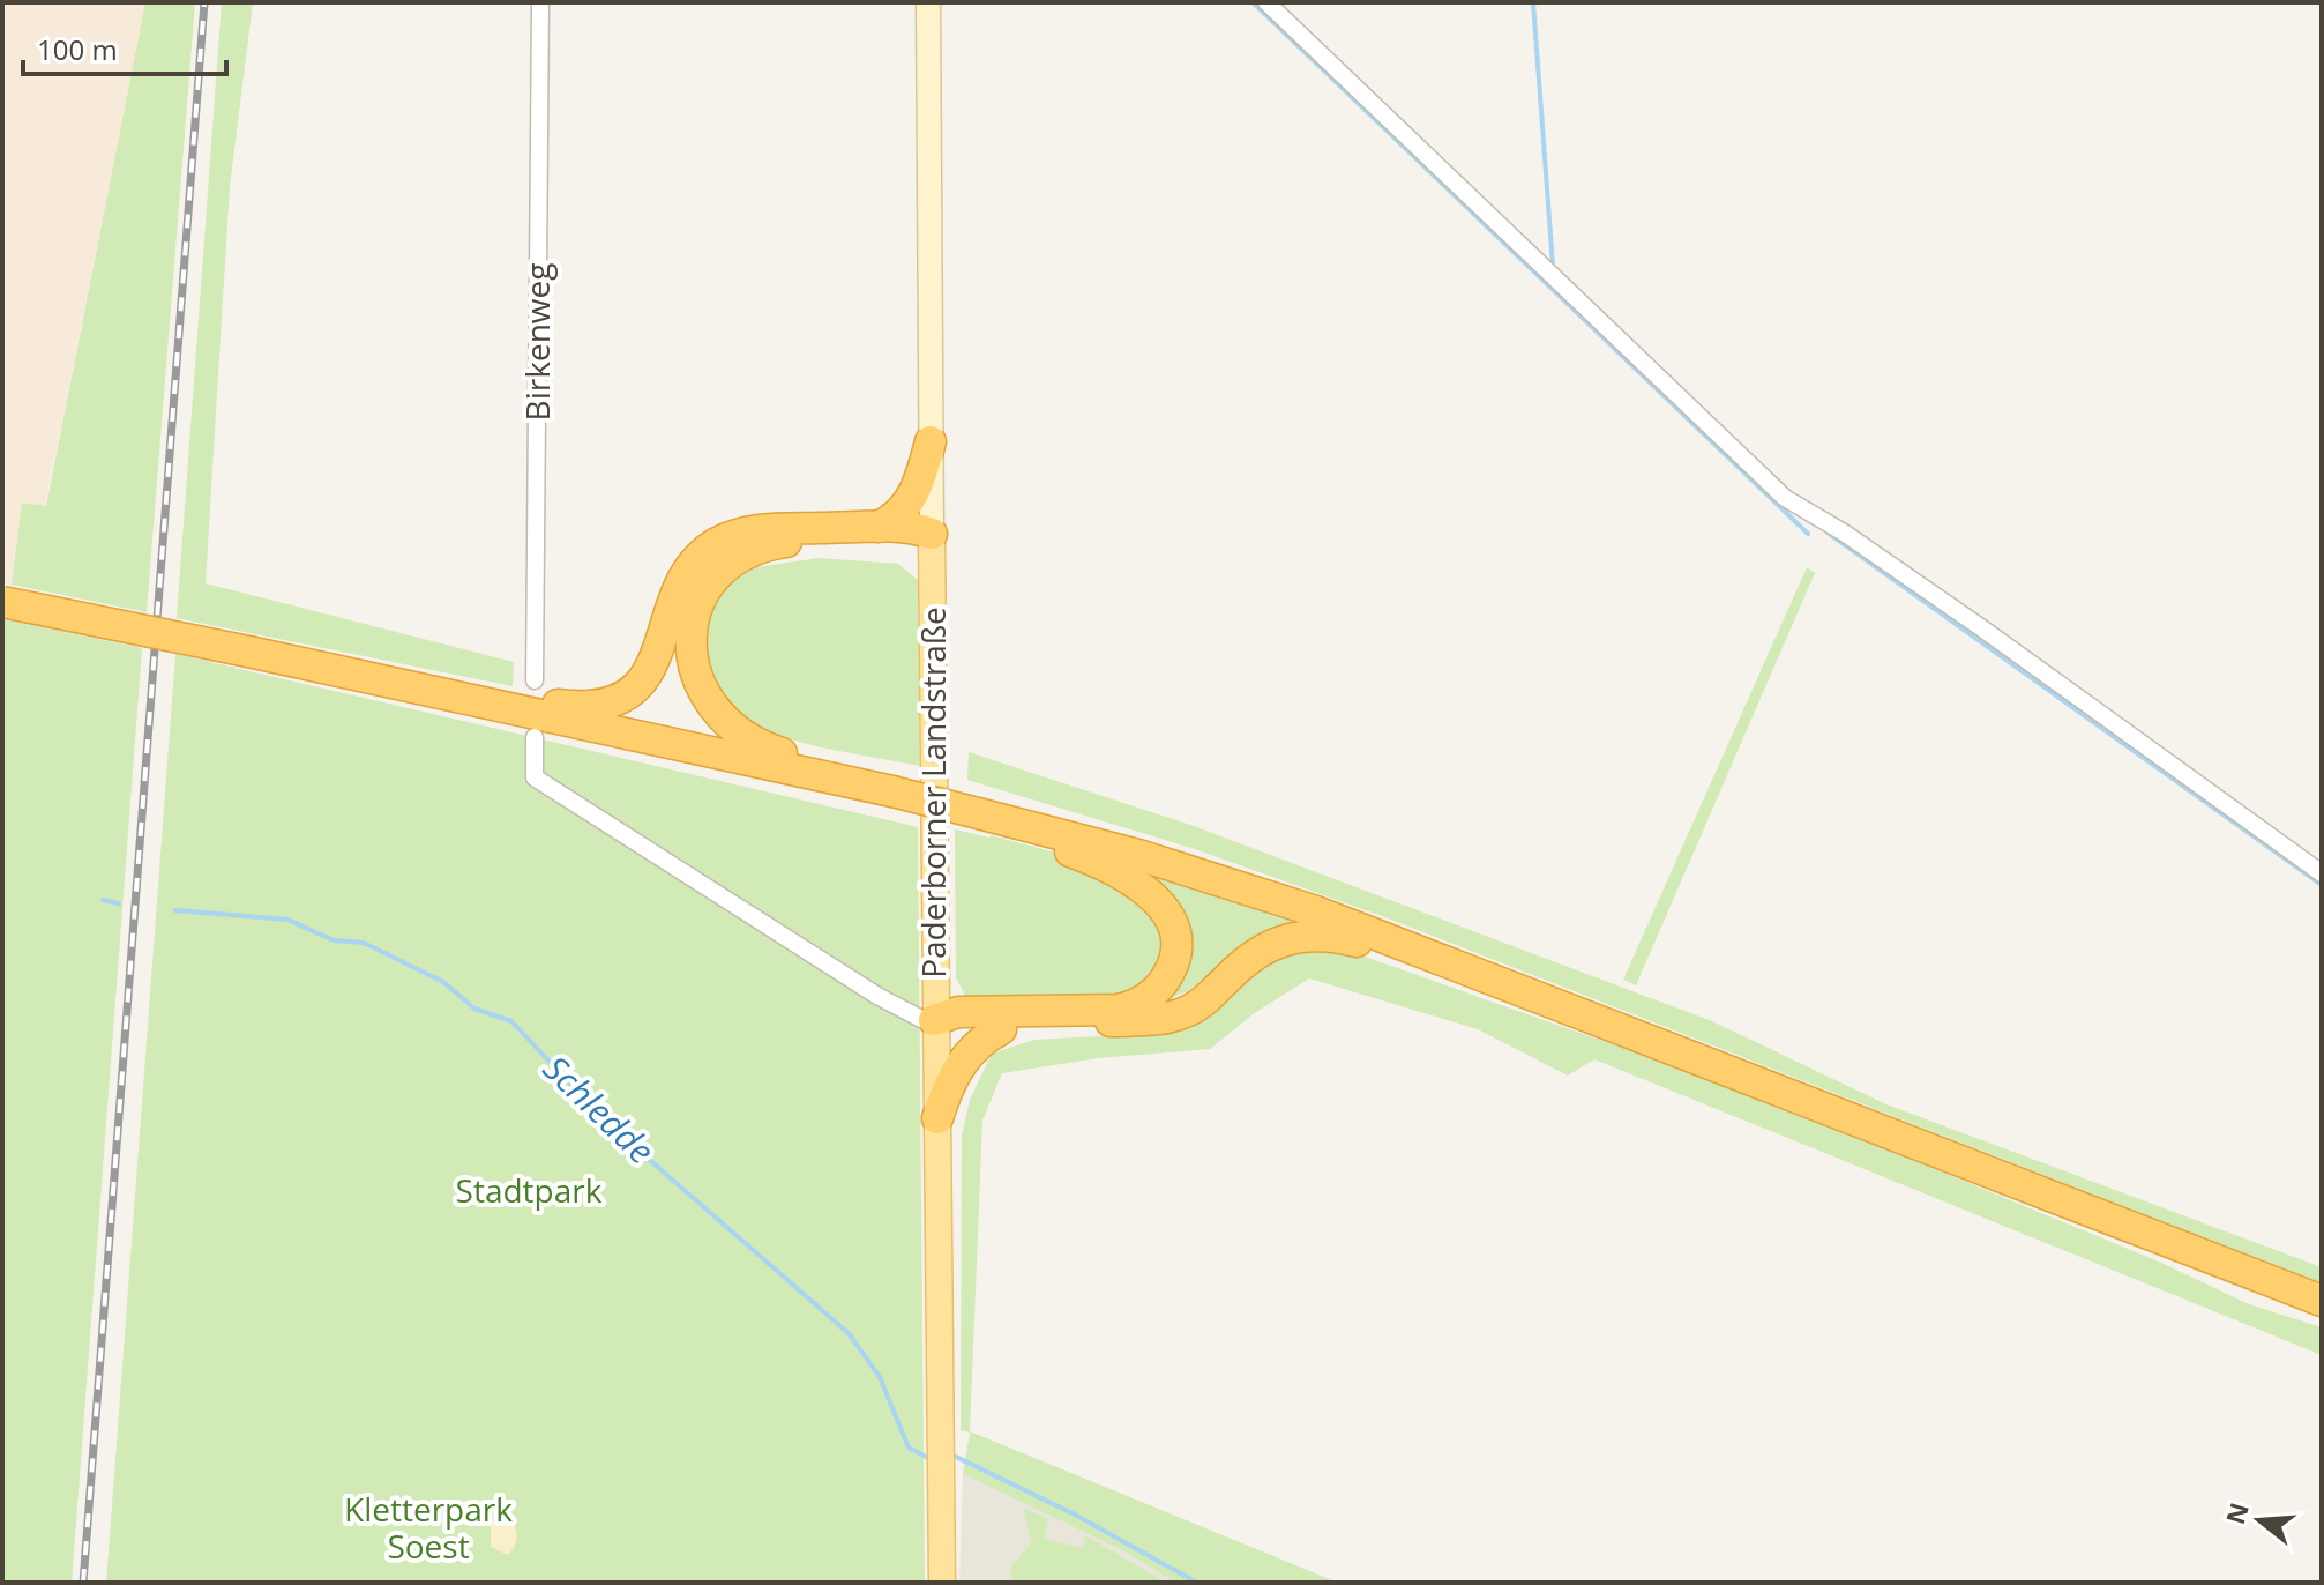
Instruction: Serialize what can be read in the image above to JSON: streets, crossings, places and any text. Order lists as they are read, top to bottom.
{
  "streets": {
    "main road": ["Paderborner Landstraße"],
    "street": ["Birkenweg"]
  },
  "water": ["Schledde"],
  "parks": ["Stadtpark", "Kletterpark Soest"],
  "scale_bar": "100 m",
  "north": "left"
}
